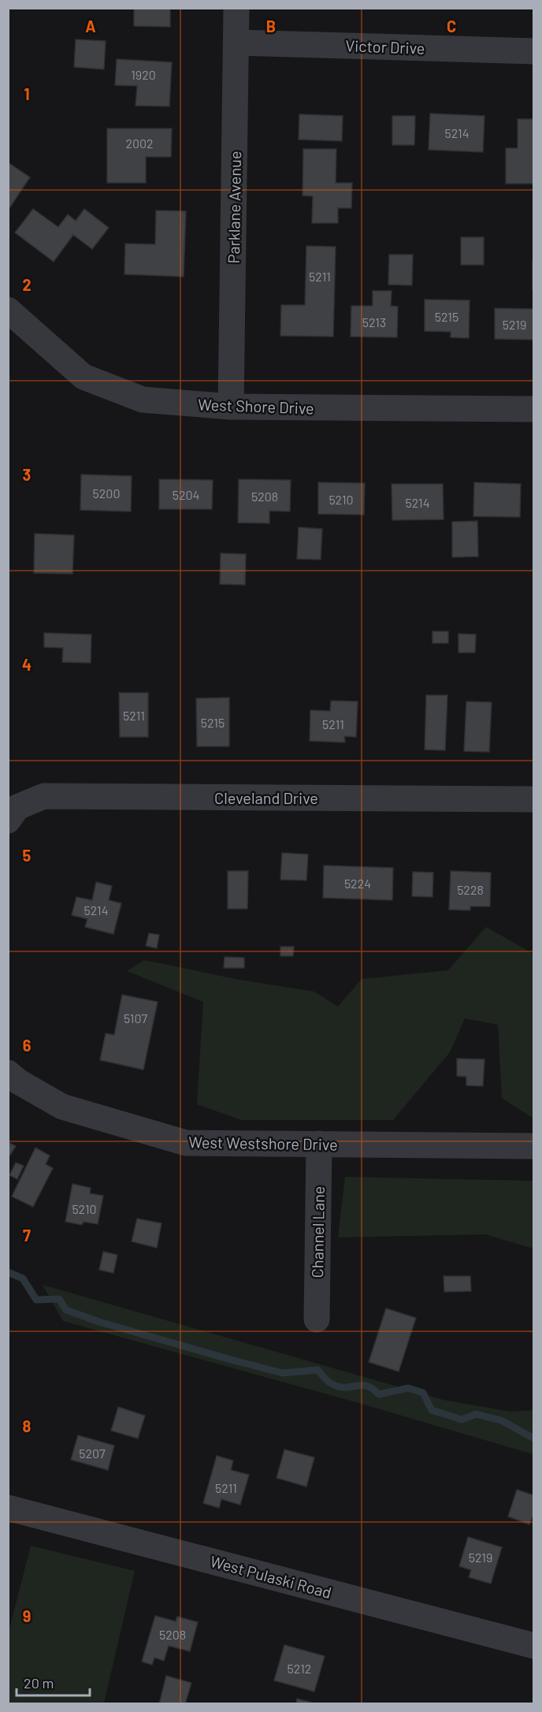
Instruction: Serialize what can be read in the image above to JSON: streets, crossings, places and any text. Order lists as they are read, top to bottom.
{
  "streets": {
    "street": [
      "Victor Drive",
      "Parklane Avenue",
      "West Shore Drive",
      "Cleveland Drive",
      "West Westshore Drive",
      "Channel Lane",
      "West Pulaski Road"
    ]
  },
  "crossings": [
    ["Victor Drive", "Parklane Avenue"],
    ["Parklane Avenue", "West Shore Drive"],
    ["West Westshore Drive", "Channel Lane"]
  ],
  "house_numbers": [
    "1920",
    "5214",
    "2002",
    "5211",
    "5215",
    "5213",
    "5219",
    "5200",
    "5204",
    "5208",
    "5210",
    "5214",
    "5211",
    "5215",
    "5211",
    "5224",
    "5228",
    "5214",
    "5107",
    "5210",
    "5207",
    "5211",
    "5219",
    "5208",
    "5212"
  ],
  "scale_bar": "20 m",
  "grid": {
    "columns": ["A", "B", "C"],
    "rows": [
      "1",
      "2",
      "3",
      "4",
      "5",
      "6",
      "7",
      "8",
      "9"
    ]
  }
}
